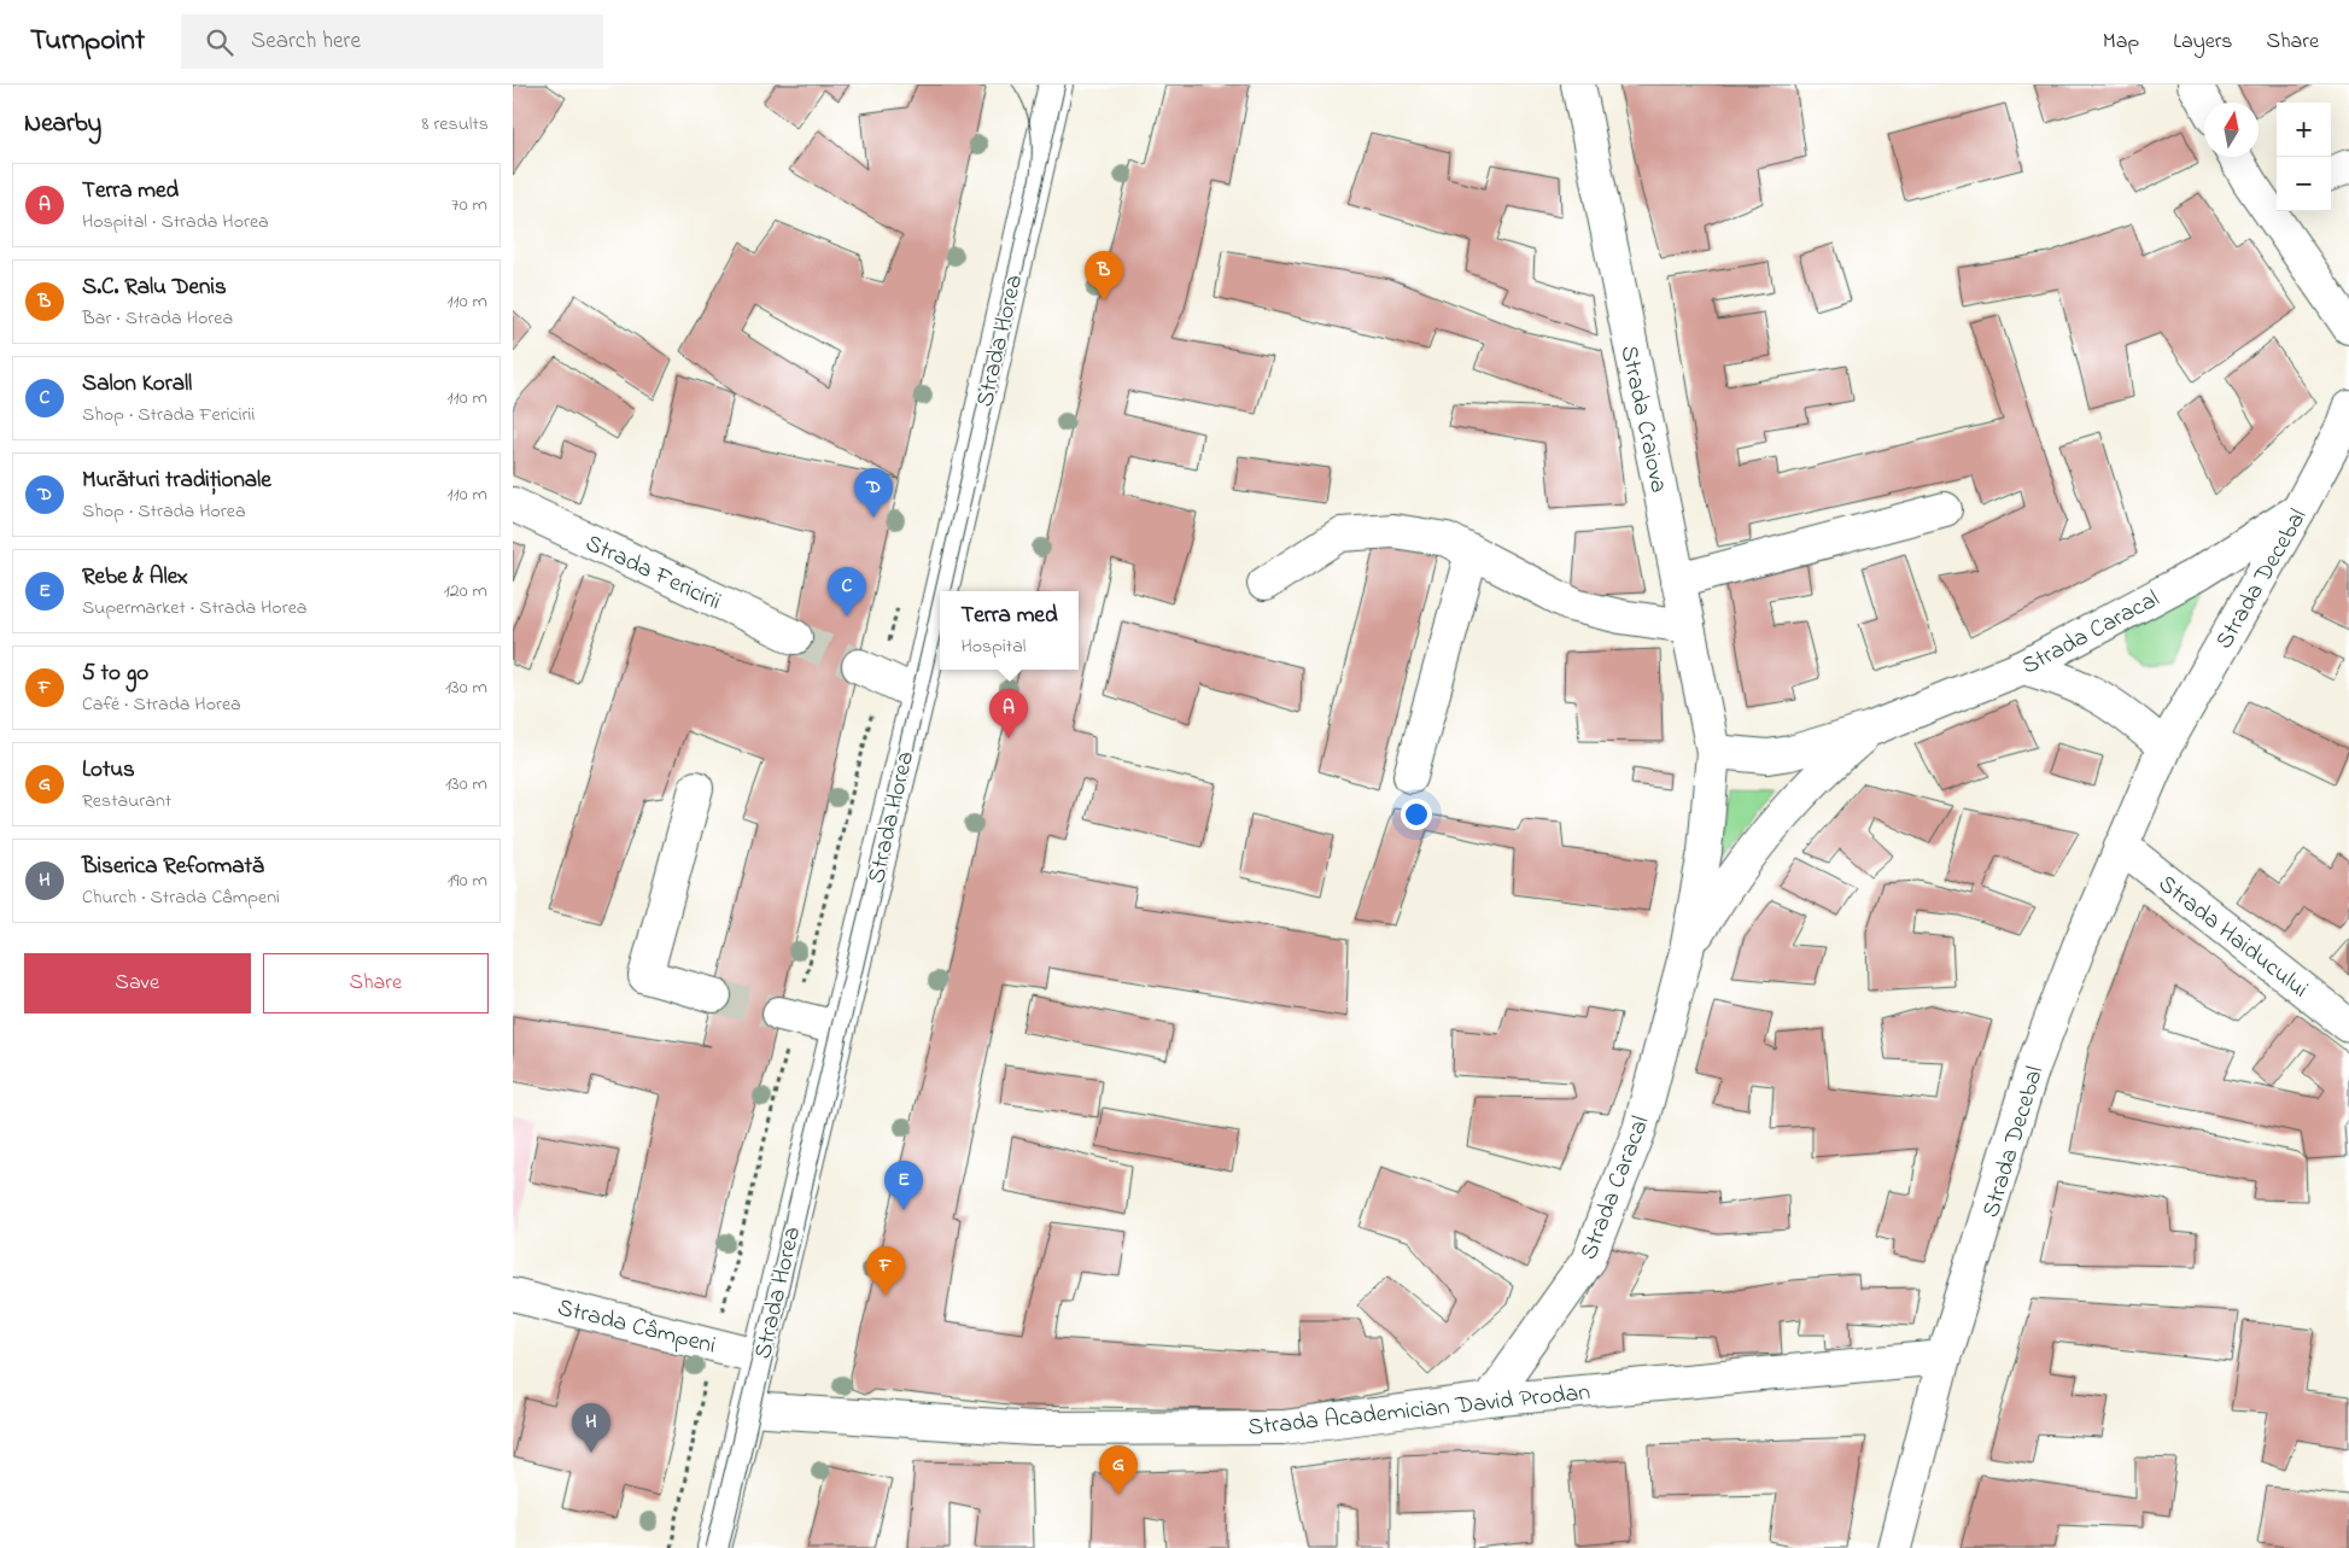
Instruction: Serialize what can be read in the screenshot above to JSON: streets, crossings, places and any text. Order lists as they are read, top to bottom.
{
  "streets": {
    "street": [
      "Strada Horea",
      "Strada Craiova",
      "Strada Fericirii",
      "Strada Decebal",
      "Strada Caracal",
      "Strada Haiducului",
      "Strada Câmpeni",
      "Strada Academician David Prodan"
    ]
  },
  "crossings": [
    ["Strada Horea", "Strada Câmpeni"],
    ["Strada Horea", "Strada Academician David Prodan"],
    ["Strada Craiova", "Strada Caracal"],
    ["Strada Decebal", "Strada Caracal"],
    ["Strada Decebal", "Strada Haiducului"],
    ["Strada Decebal", "Strada Academician David Prodan"],
    ["Strada Caracal", "Strada Academician David Prodan"]
  ],
  "north": "top",
  "page": {
    "header": "Turnpoint",
    "search": "Search here",
    "nav": ["Map", "Layers", "Share"],
    "heading": ["Nearby", "8 results"],
    "map_buttons": ["+", "−"],
    "list": [
      {
        "mark": "A",
        "name": "Terra med",
        "note": "Hospital · Strada Horea",
        "value": "70 m"
      },
      {
        "mark": "B",
        "name": "S.C. Ralu Denis",
        "note": "Bar · Strada Horea",
        "value": "110 m"
      },
      {
        "mark": "C",
        "name": "Salon Korall",
        "note": "Shop · Strada Fericirii",
        "value": "110 m"
      },
      {
        "mark": "D",
        "name": "Murături tradiționale",
        "note": "Shop · Strada Horea",
        "value": "110 m"
      },
      {
        "mark": "E",
        "name": "Rebe & Alex",
        "note": "Supermarket · Strada Horea",
        "value": "120 m"
      },
      {
        "mark": "F",
        "name": "5 to go",
        "note": "Café · Strada Horea",
        "value": "130 m"
      },
      {
        "mark": "G",
        "name": "Lotus",
        "note": "Restaurant",
        "value": "130 m"
      },
      {
        "mark": "H",
        "name": "Biserica Reformată",
        "note": "Church · Strada Câmpeni",
        "value": "190 m"
      }
    ],
    "pins": [
      "B",
      "D",
      "C",
      "A",
      "E",
      "F",
      "H",
      "G"
    ],
    "popup": ["Terra med", "Hospital"],
    "buttons": ["Save", "Share"]
  }
}
